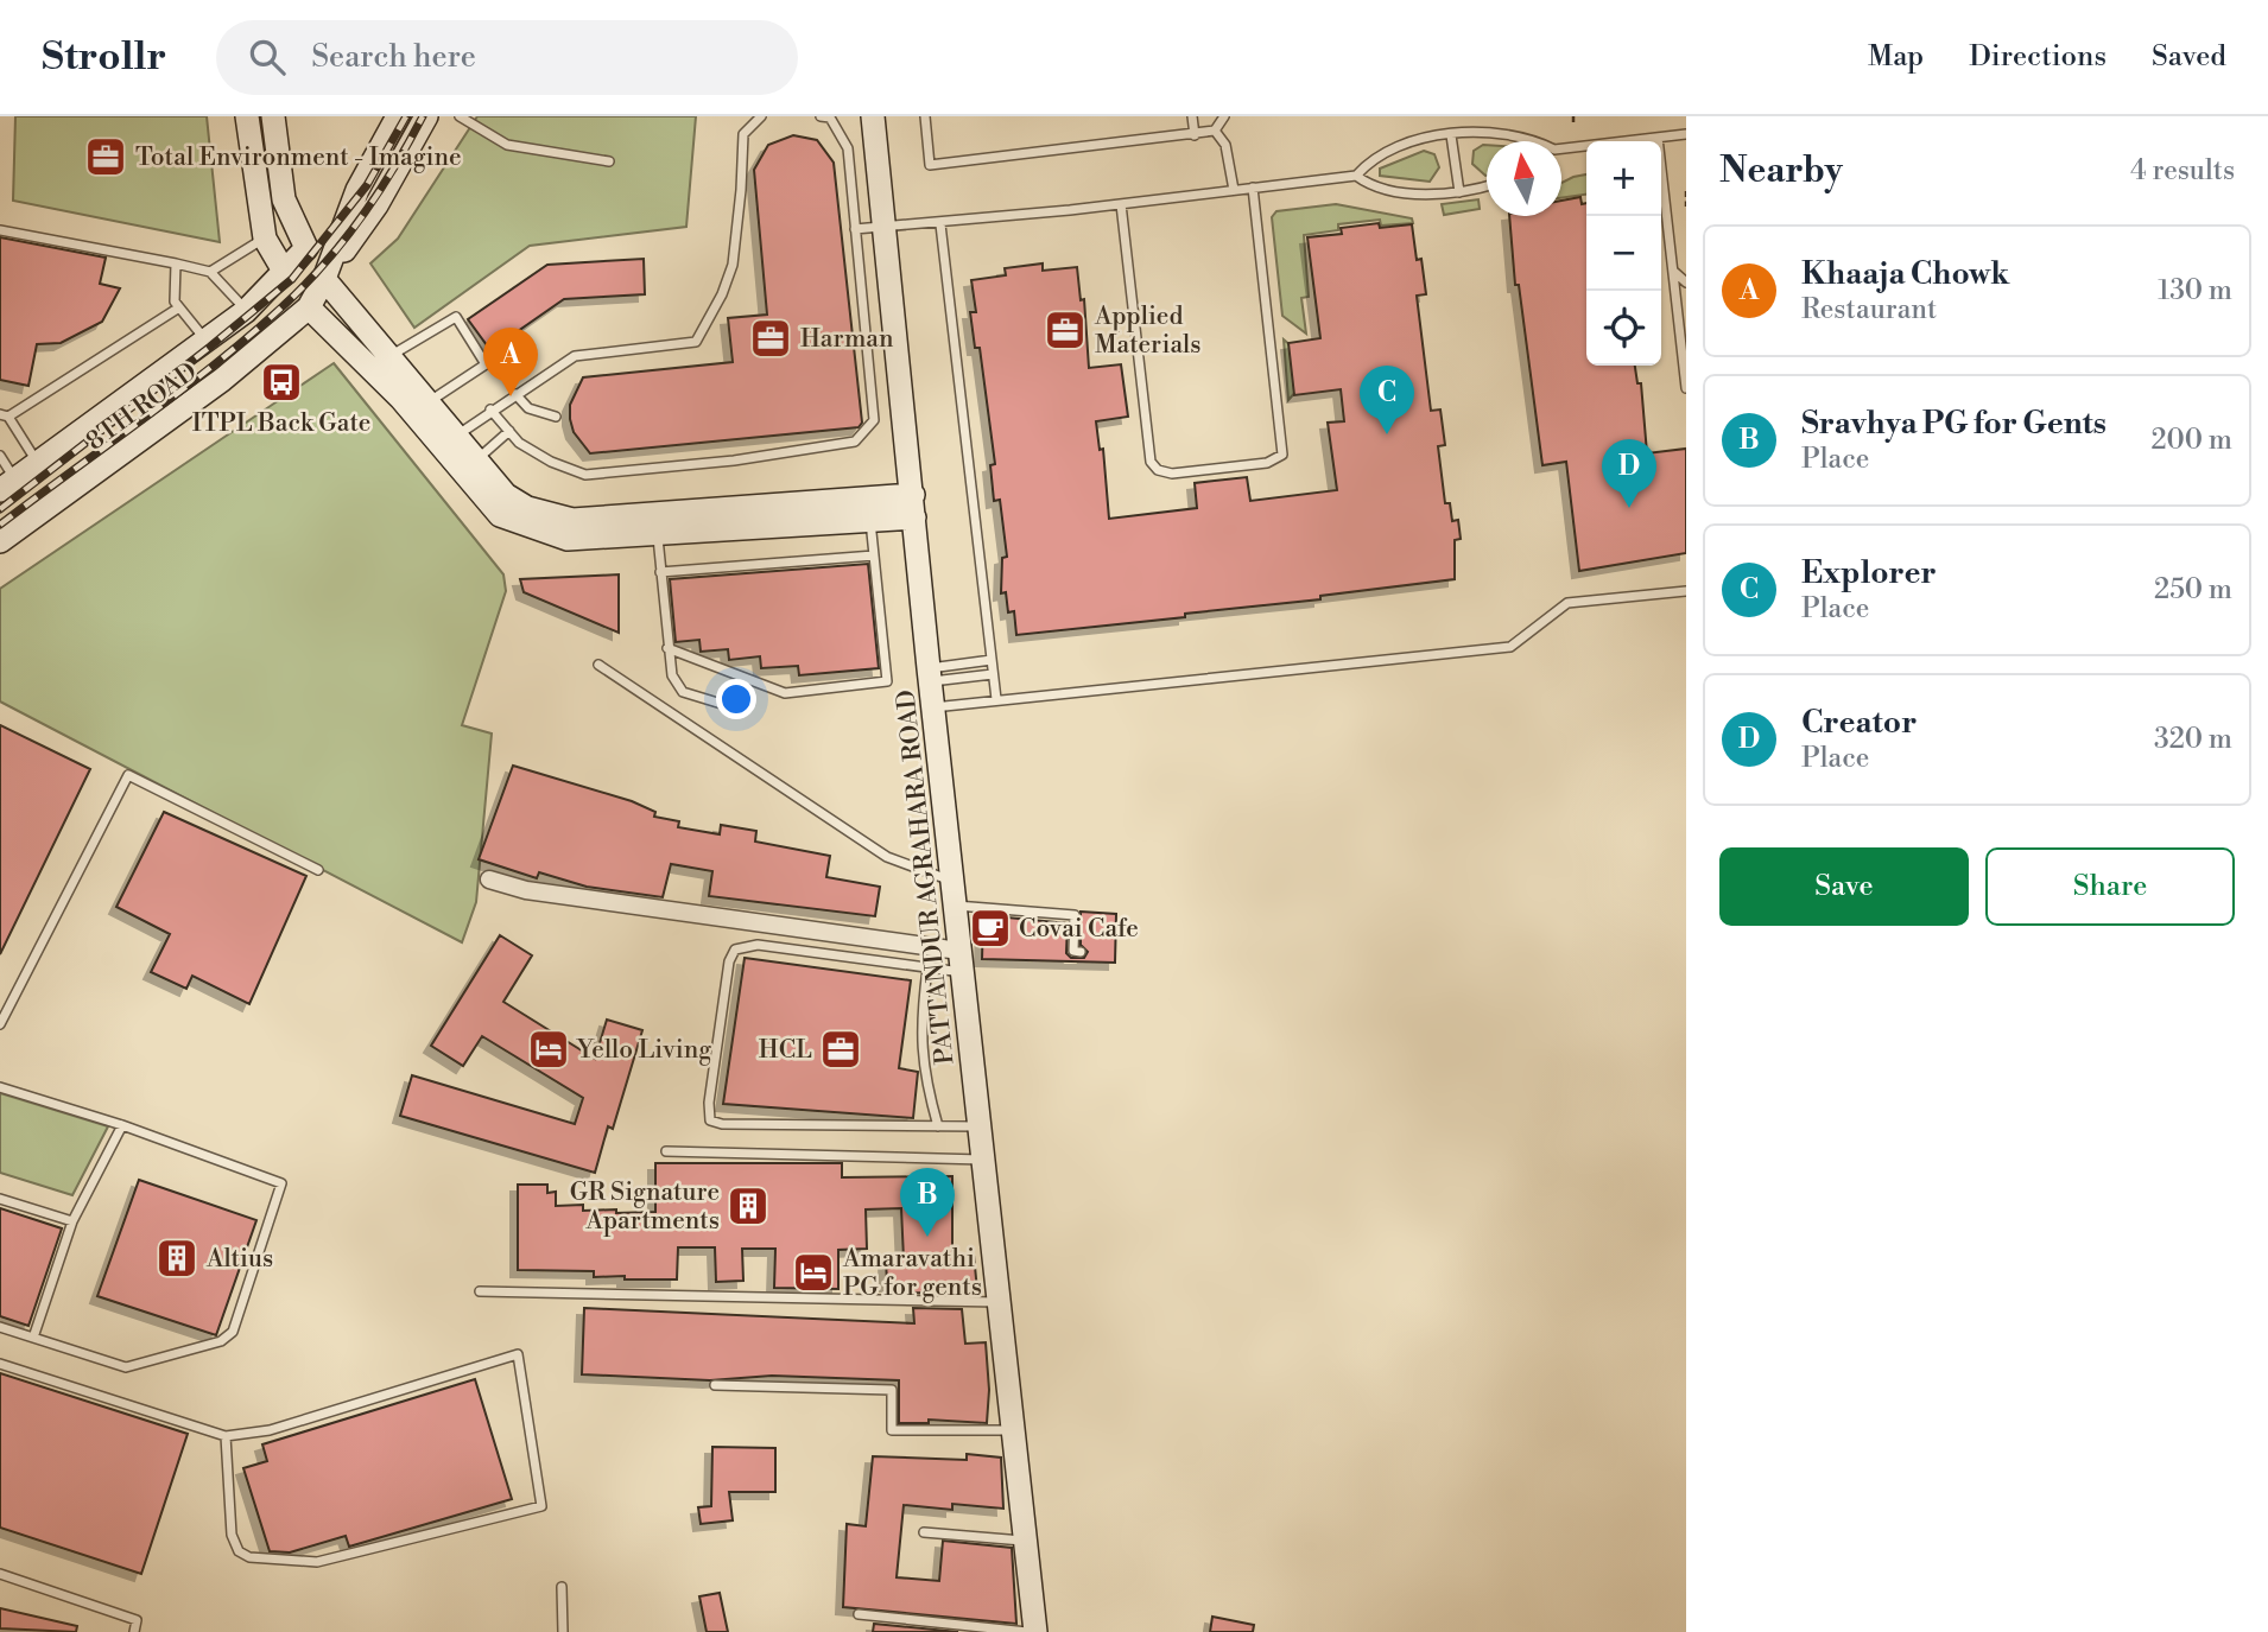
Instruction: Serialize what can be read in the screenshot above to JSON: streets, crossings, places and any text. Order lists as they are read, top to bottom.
{
  "streets": {
    "street": ["8TH ROAD", "PATTANDUR AGRAHARA ROAD"]
  },
  "places": {
    "office": [
      "Total Environment - Imagine",
      "Applied Materials",
      "Harman",
      "HCL"
    ],
    "bus stop": ["ITPL Back Gate"],
    "cafe": ["Covai Cafe"],
    "hotel": ["Yello Living", "Amaravathi PG for gents"],
    "building": ["GR Signature Apartments", "Altius"]
  },
  "north": "top",
  "page": {
    "header": "Strollr",
    "search": "Search here",
    "nav": ["Map", "Directions", "Saved"],
    "heading": ["Nearby", "4 results"],
    "map_buttons": ["+", "−"],
    "list": [
      {
        "mark": "A",
        "name": "Khaaja Chowk",
        "note": "Restaurant",
        "value": "130 m"
      },
      {
        "mark": "B",
        "name": "Sravhya PG for Gents",
        "note": "Place",
        "value": "200 m"
      },
      {
        "mark": "C",
        "name": "Explorer",
        "note": "Place",
        "value": "250 m"
      },
      {
        "mark": "D",
        "name": "Creator",
        "note": "Place",
        "value": "320 m"
      }
    ],
    "pins": [
      "A",
      "C",
      "D",
      "B"
    ],
    "buttons": ["Save", "Share"]
  }
}
